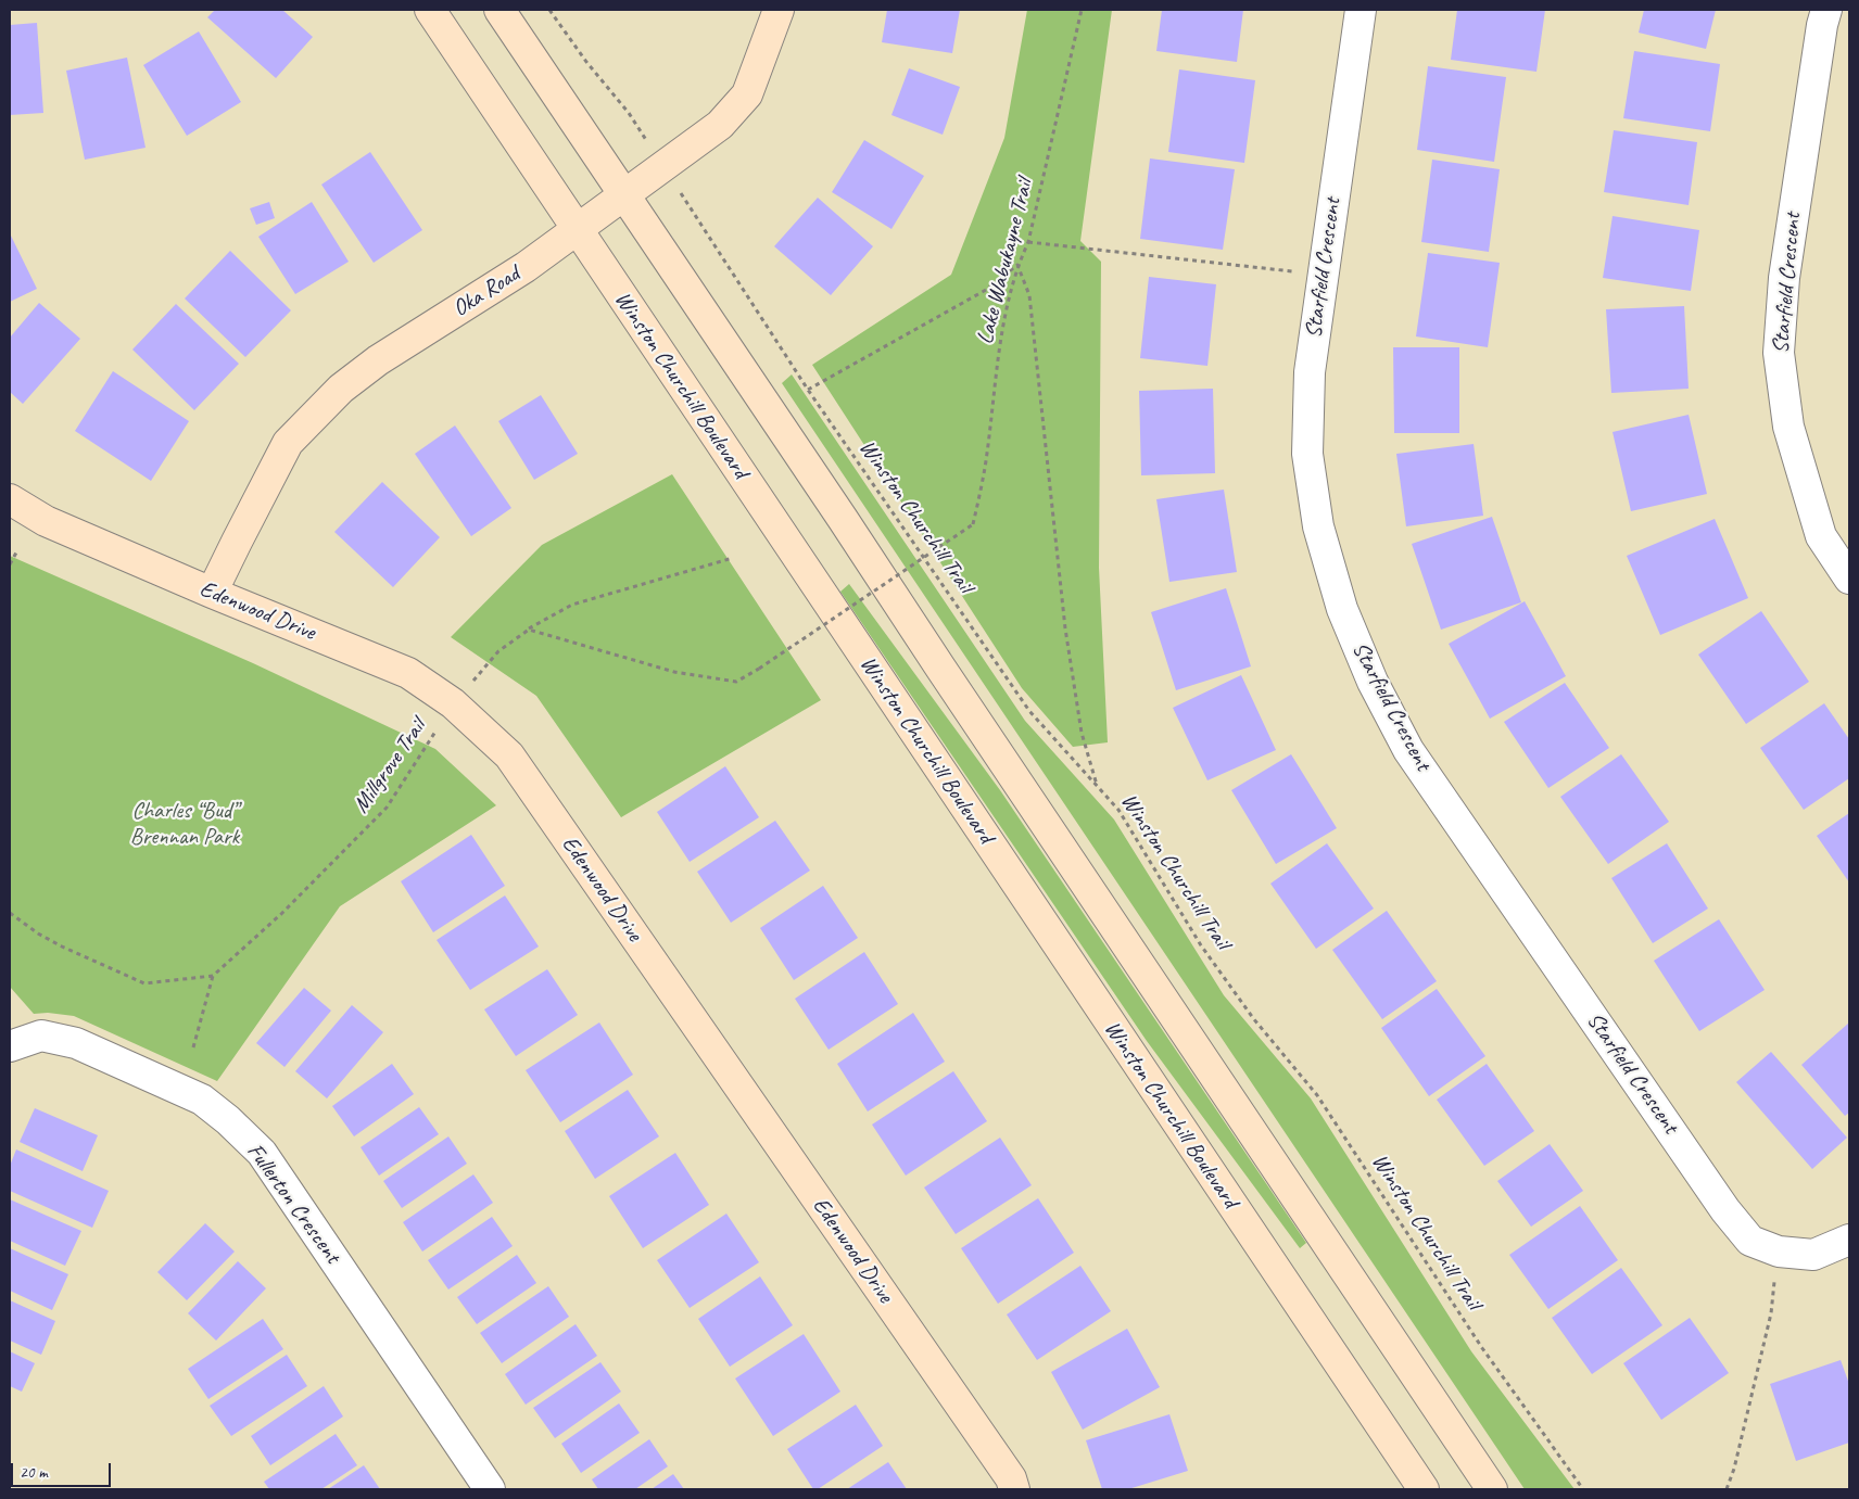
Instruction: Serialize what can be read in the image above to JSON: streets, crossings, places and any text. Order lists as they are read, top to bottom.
{
  "streets": {
    "main road": ["Oka Road", "Winston Churchill Boulevard", "Edenwood Drive"],
    "street": ["Starfield Crescent", "Fullerton Crescent"],
    "path": ["Lake Wabukayne Trail", "Winston Churchill Trail", "Millgrove Trail"]
  },
  "crossings": [
    ["Lake Wabukayne Trail", "Millgrove Trail"],
    ["Oka Road", "Winston Churchill Boulevard"],
    ["Oka Road", "Edenwood Drive"],
    ["Edenwood Drive", "Millgrove Trail"]
  ],
  "parks": ["Charles “Bud” Brennan Park"],
  "scale_bar": "20 m"
}
